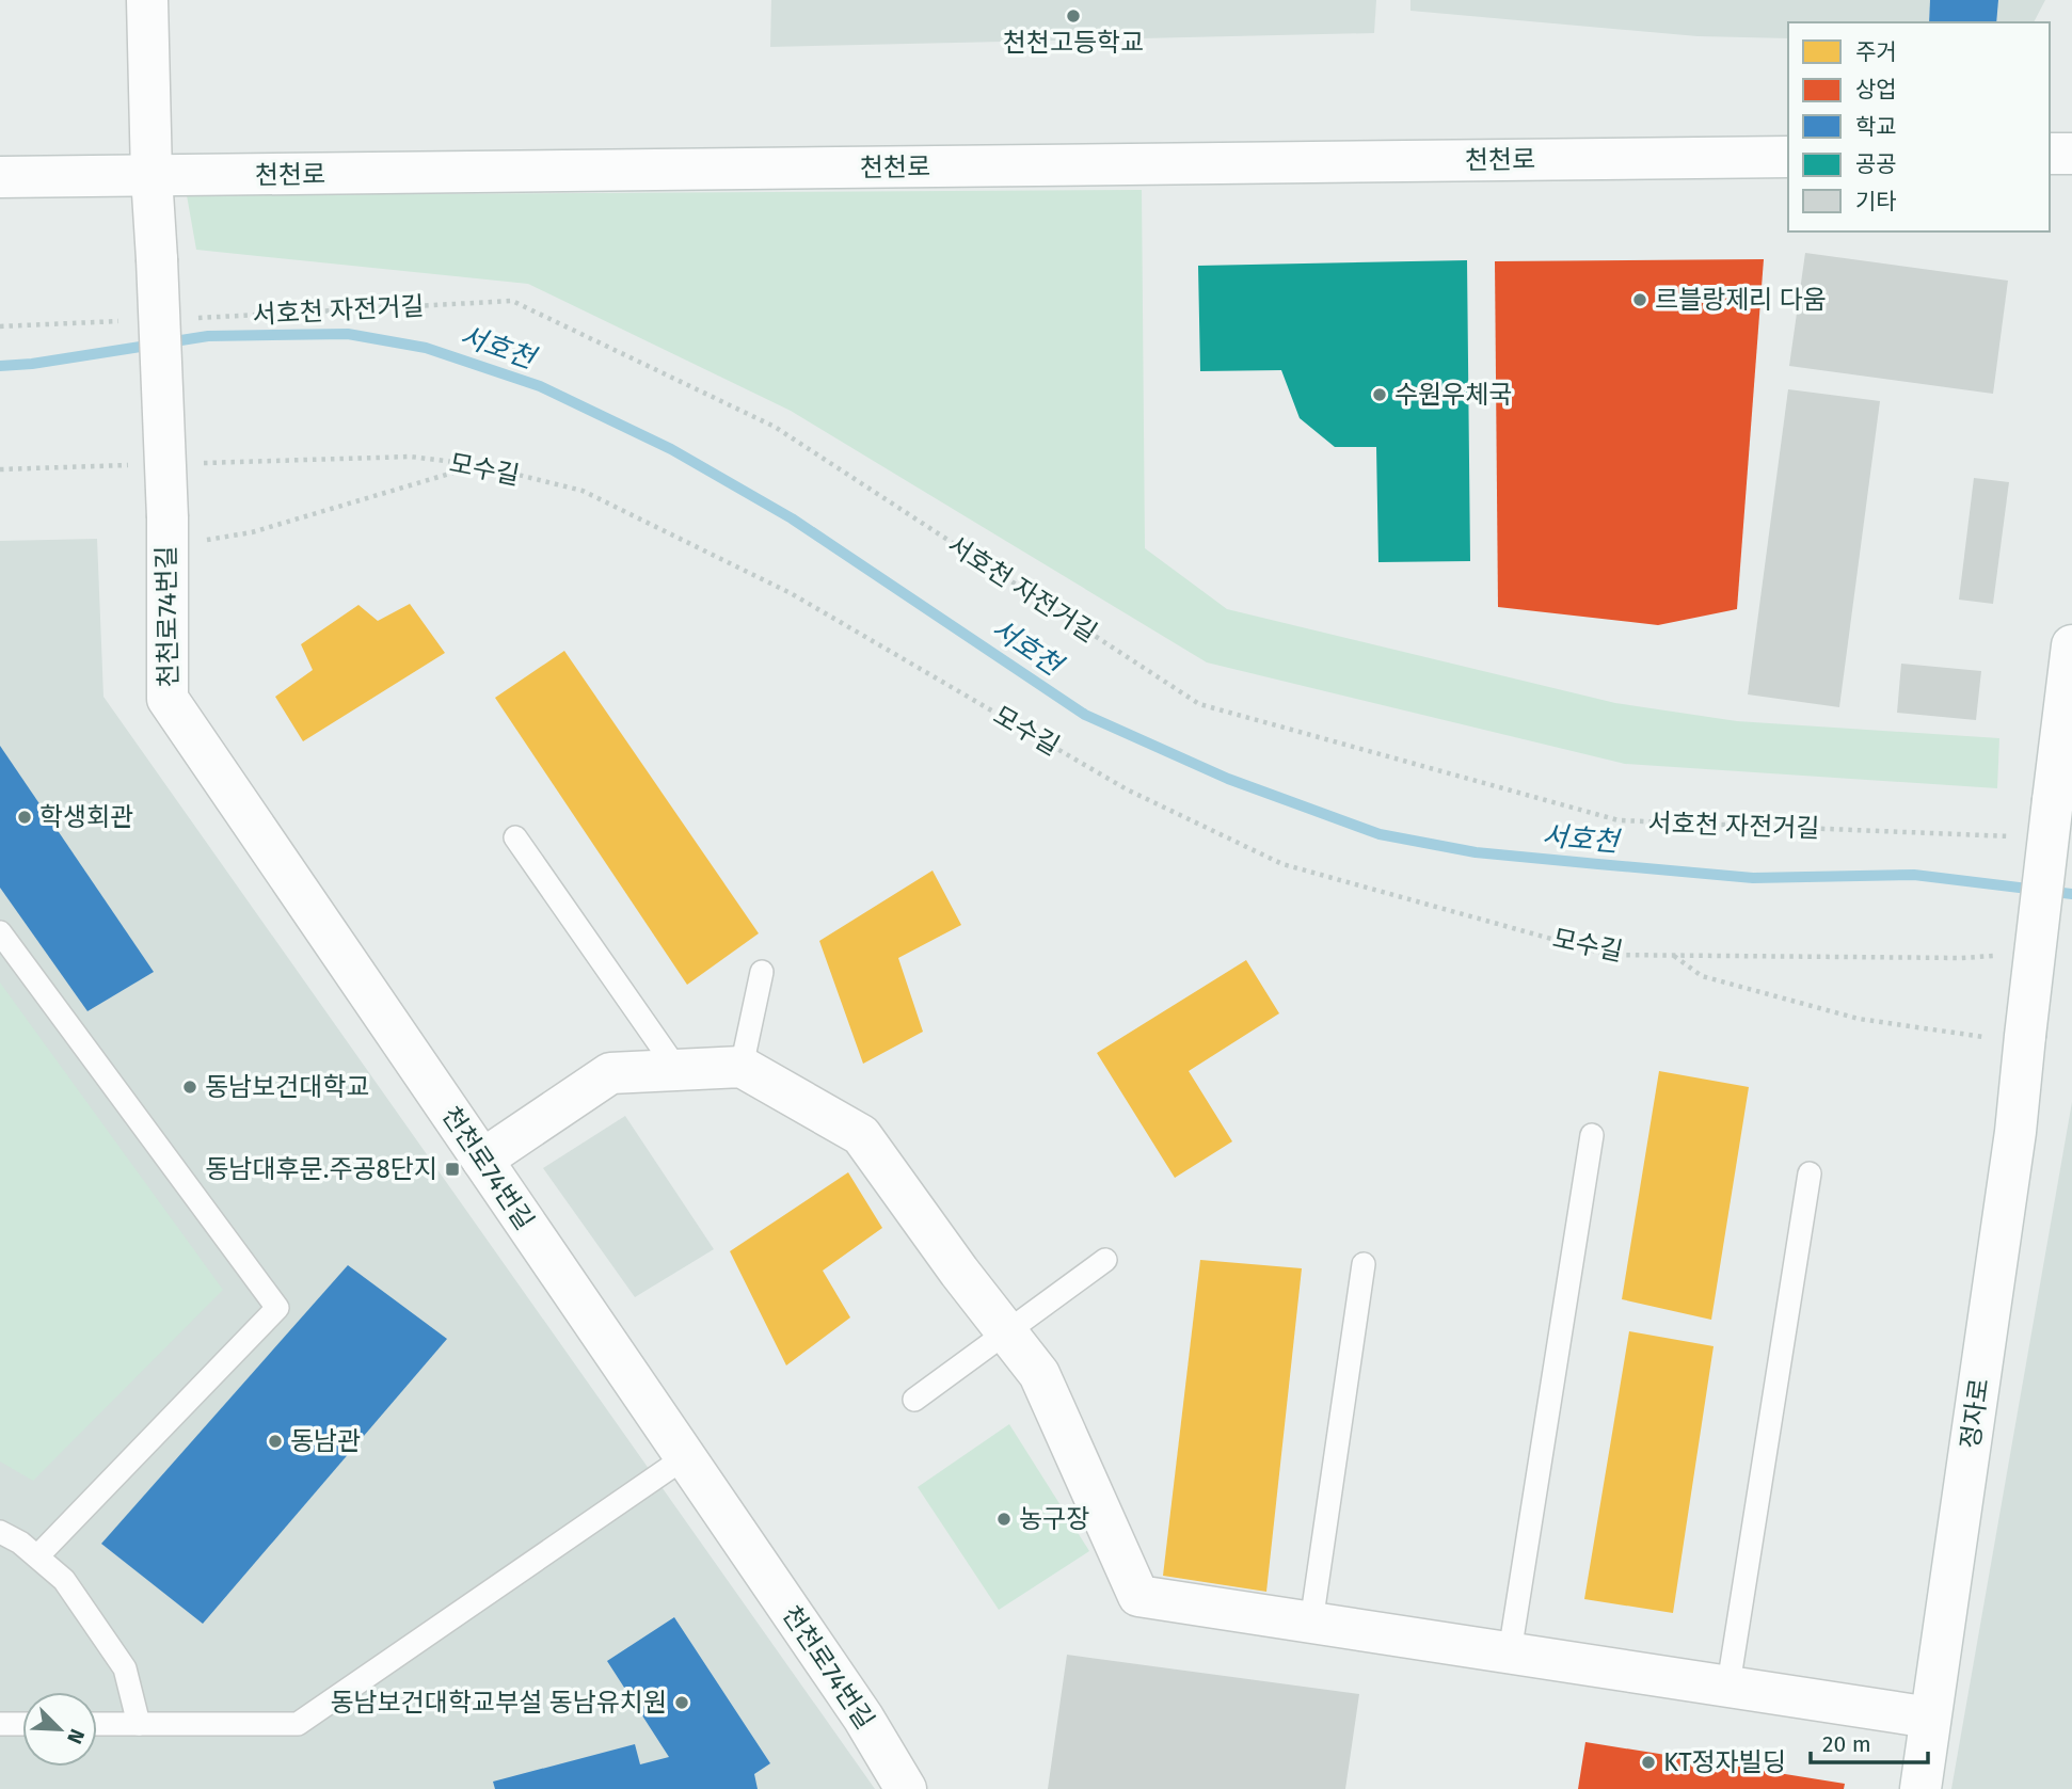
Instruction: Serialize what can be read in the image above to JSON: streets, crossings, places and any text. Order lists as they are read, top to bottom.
{
  "streets": {
    "street": ["천천로", "천천로74번길", "정자로"],
    "path": ["서호천 자전거길", "모수길"]
  },
  "crossings": [
    ["천천로", "천천로74번길"]
  ],
  "water": ["서호천"],
  "places": {
    "other": [
      "천천고등학교",
      "르블랑제리 다움",
      "수원우체국",
      "학생회관",
      "동남보건대학교",
      "동남관",
      "농구장",
      "동남보건대학교부설 동남유치원",
      "KT정자빌딩"
    ],
    "transit": ["동남대후문.주공8단지"]
  },
  "legend": [
    "주거",
    "상업",
    "학교",
    "공공",
    "기타"
  ],
  "scale_bar": "20 m",
  "north": "bottom right"
}
